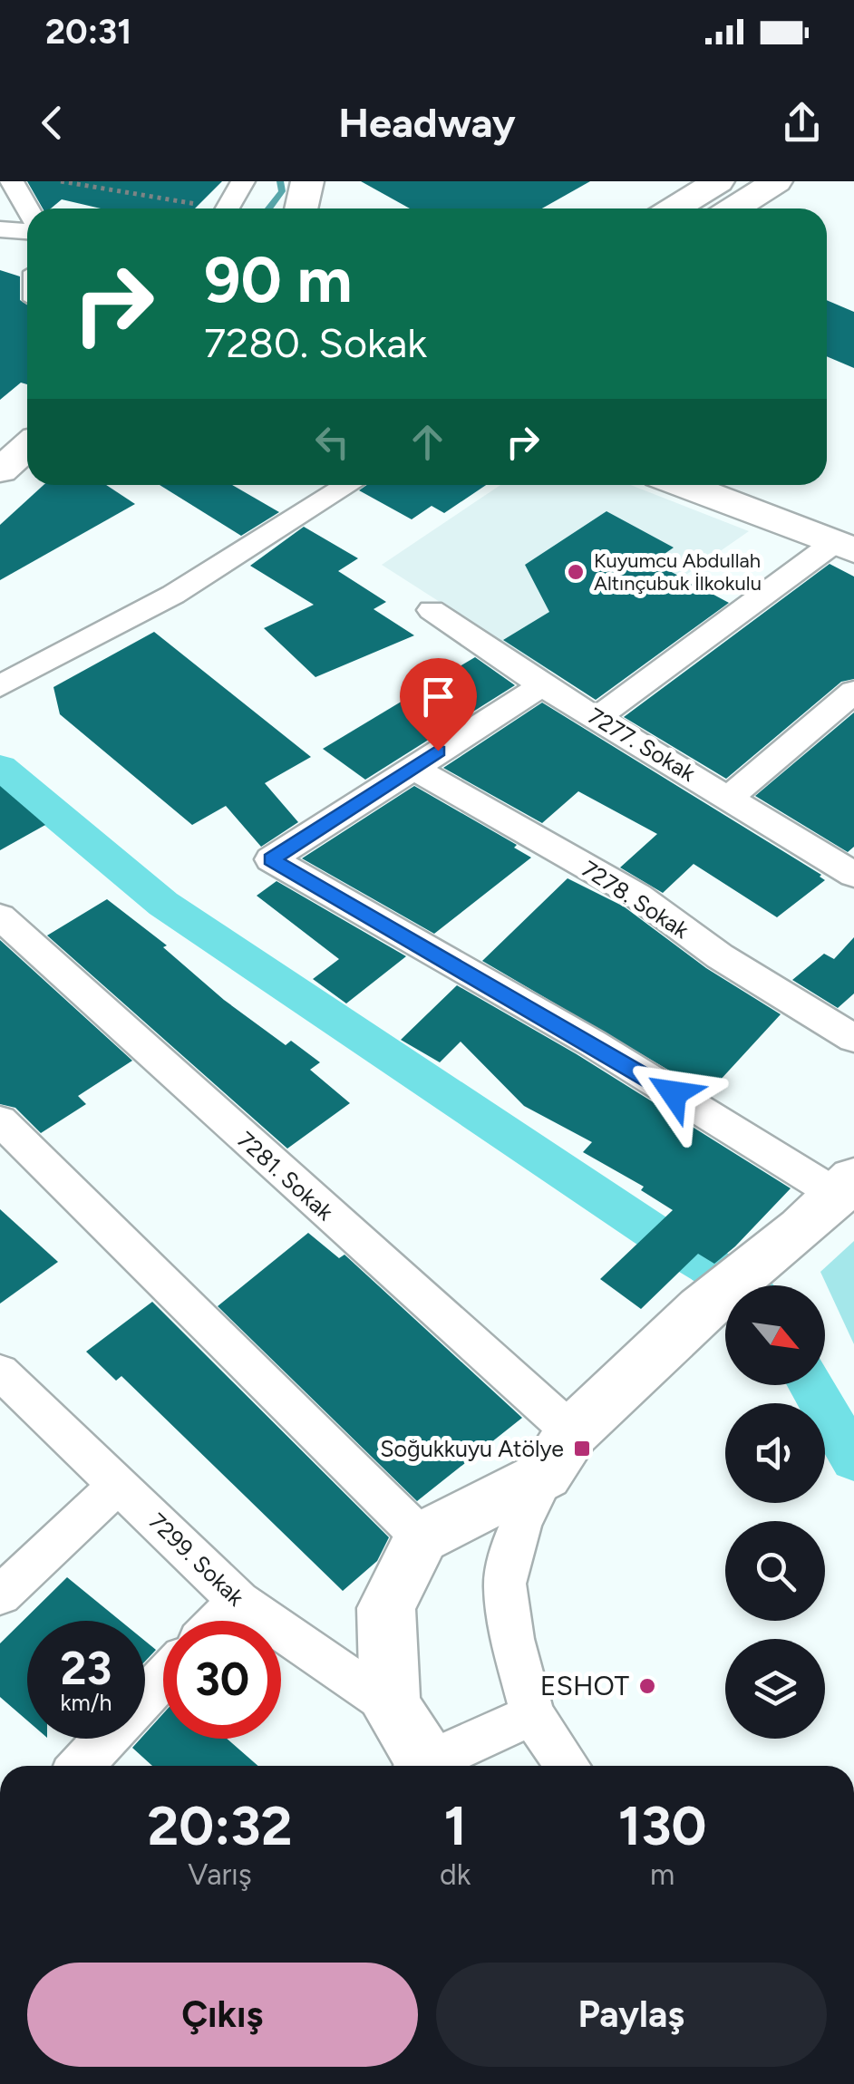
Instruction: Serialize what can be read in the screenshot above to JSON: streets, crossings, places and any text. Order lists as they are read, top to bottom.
{
  "streets": {
    "street": [
      "7277. Sokak",
      "7278. Sokak",
      "7281. Sokak",
      "7299. Sokak"
    ]
  },
  "places": {
    "other": ["Kuyumcu Abdullah Altınçubuk İlkokulu", "ESHOT"],
    "transit": ["Soğukkuyu Atölye"]
  },
  "north": "bottom right",
  "page": {
    "status": "20:31",
    "header": "Headway",
    "turn": ["90 m", "7280. Sokak"],
    "speed": "23 km/h",
    "limit": "30",
    "eta": [
      "20:32",
      "Varış",
      "1",
      "dk",
      "130",
      "m"
    ],
    "buttons": ["Çıkış", "Paylaş"]
  }
}
